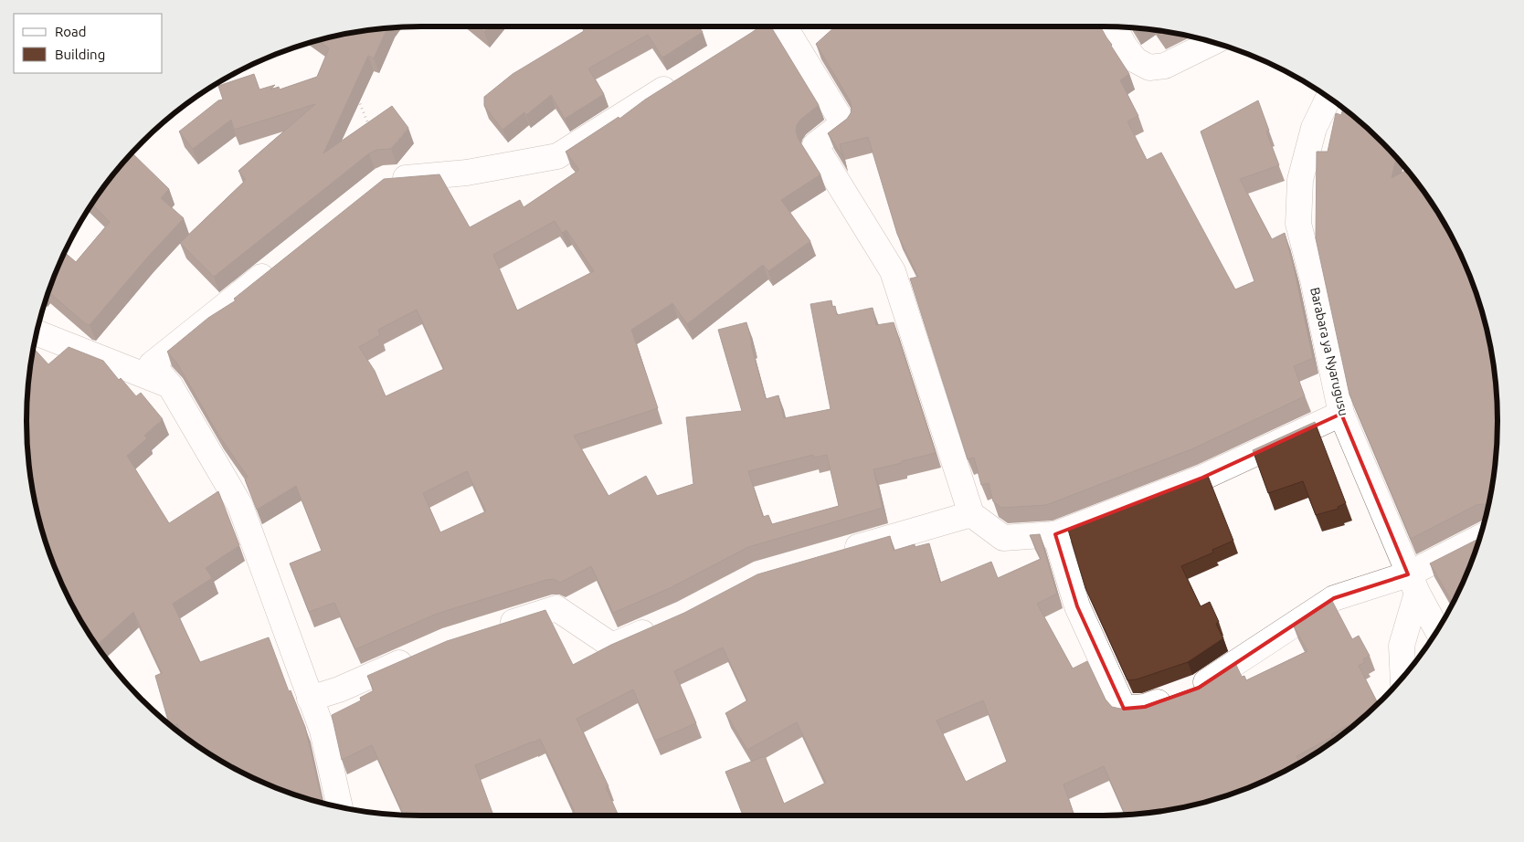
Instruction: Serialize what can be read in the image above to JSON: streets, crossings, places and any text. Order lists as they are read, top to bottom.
{
  "streets": {
    "street": ["Barabara ya Nyarugusu"]
  },
  "legend": ["Road", "Building"]
}
